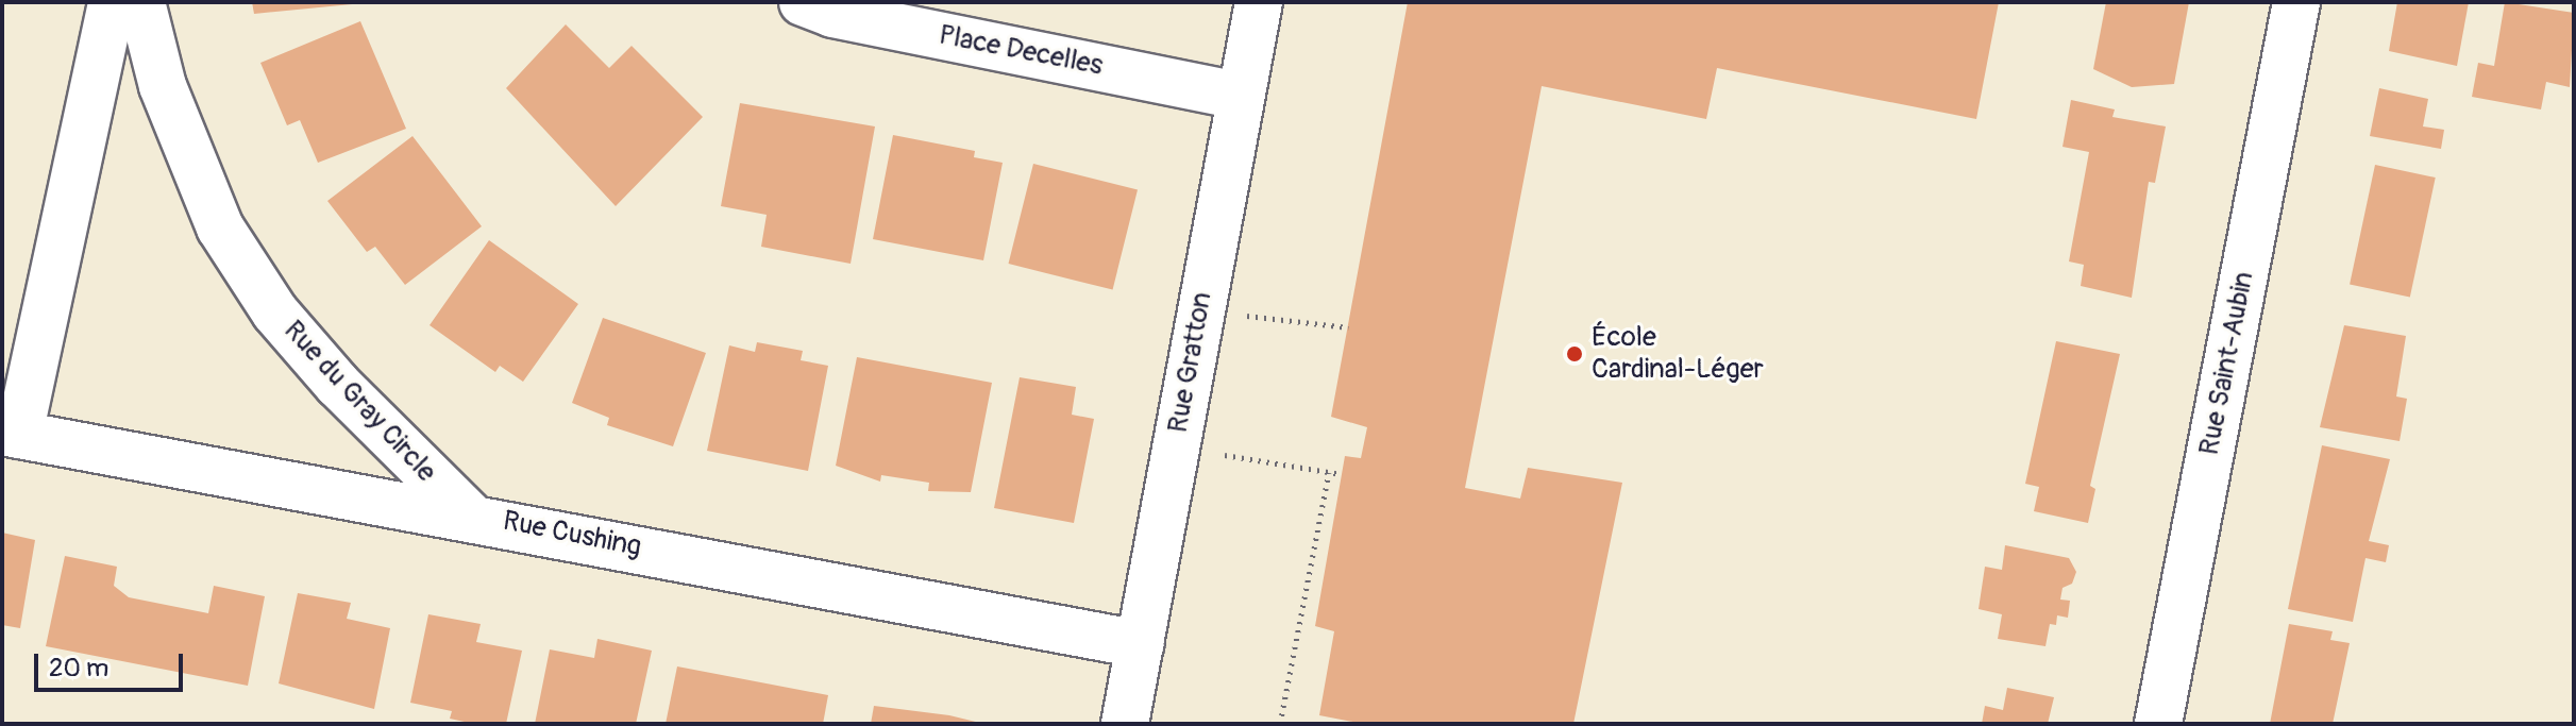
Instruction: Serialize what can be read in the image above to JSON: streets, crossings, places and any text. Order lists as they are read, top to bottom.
{
  "streets": {
    "street": [
      "Place Decelles",
      "Rue Gratton",
      "Rue Saint-Aubin",
      "Rue du Gray Circle",
      "Rue Cushing"
    ]
  },
  "crossings": [
    ["Place Decelles", "Rue Gratton"],
    ["Rue Gratton", "Rue Cushing"],
    ["Rue du Gray Circle", "Rue Cushing"]
  ],
  "places": ["École Cardinal-Léger"],
  "scale_bar": "20 m"
}
